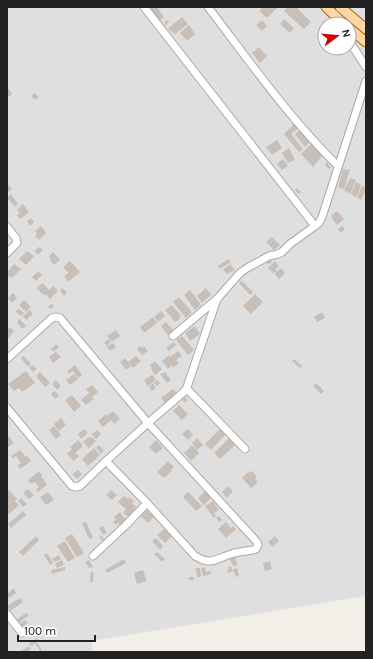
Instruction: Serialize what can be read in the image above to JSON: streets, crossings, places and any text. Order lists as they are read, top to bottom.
{
  "scale_bar": "100 m",
  "north": "right"
}
